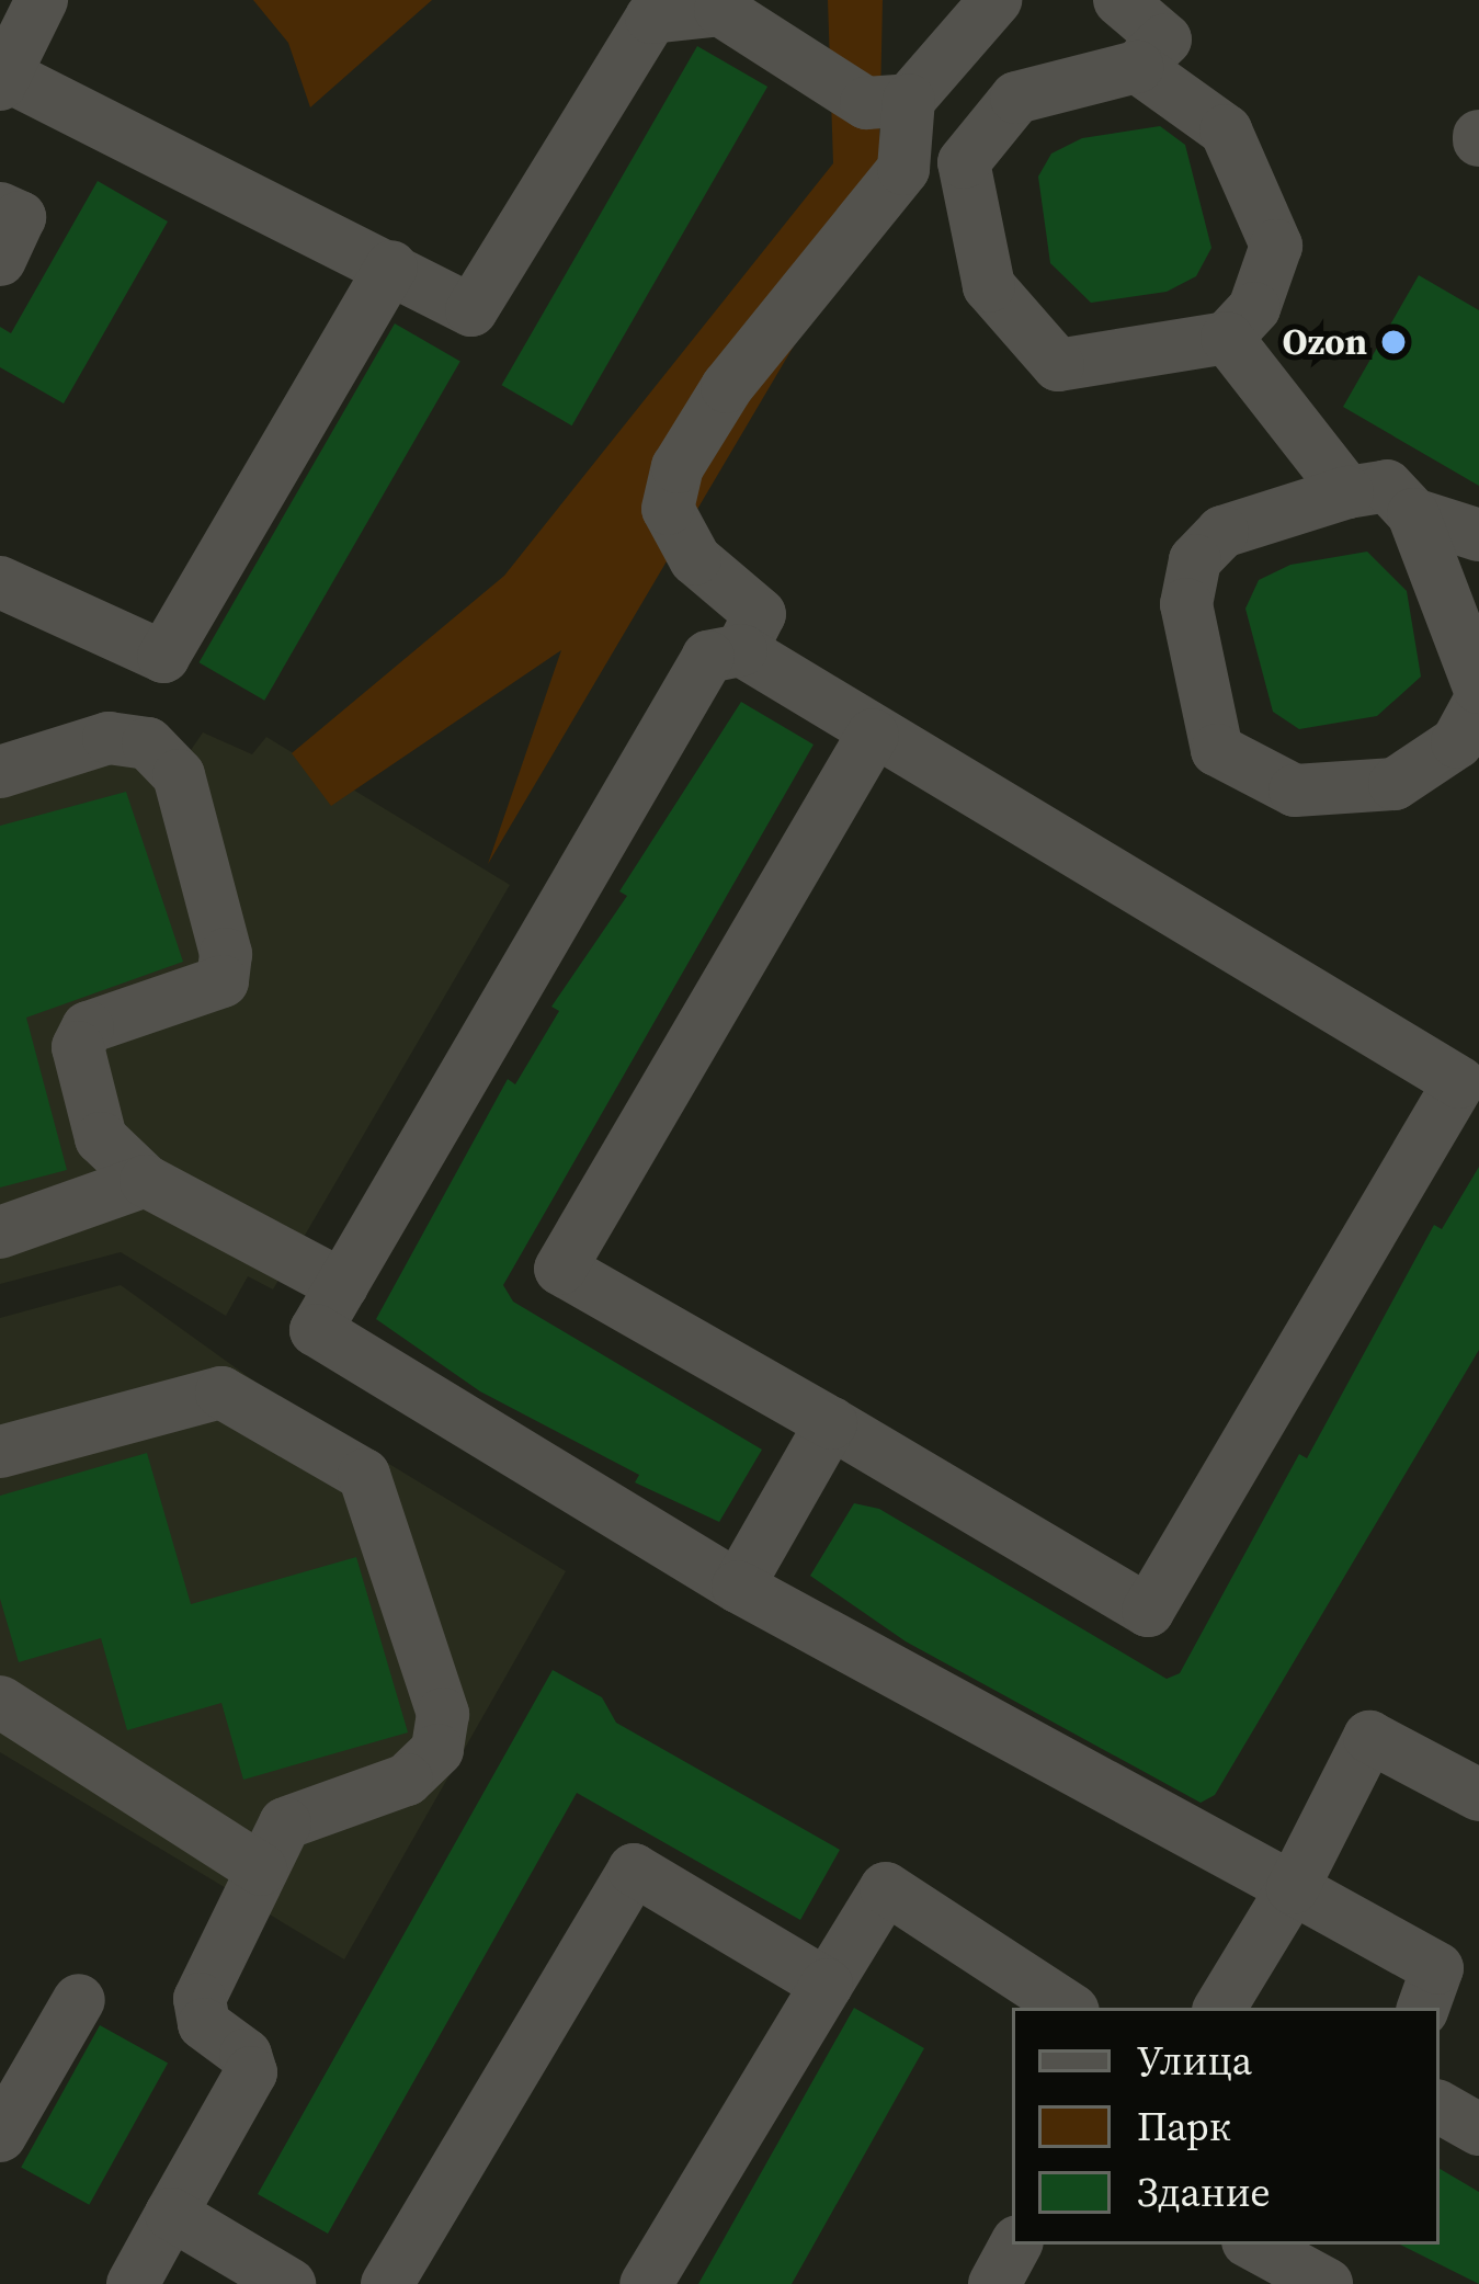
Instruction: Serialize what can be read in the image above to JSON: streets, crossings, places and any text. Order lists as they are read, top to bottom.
{
  "places": ["Ozon"],
  "legend": ["Улица", "Парк", "Здание"]
}
